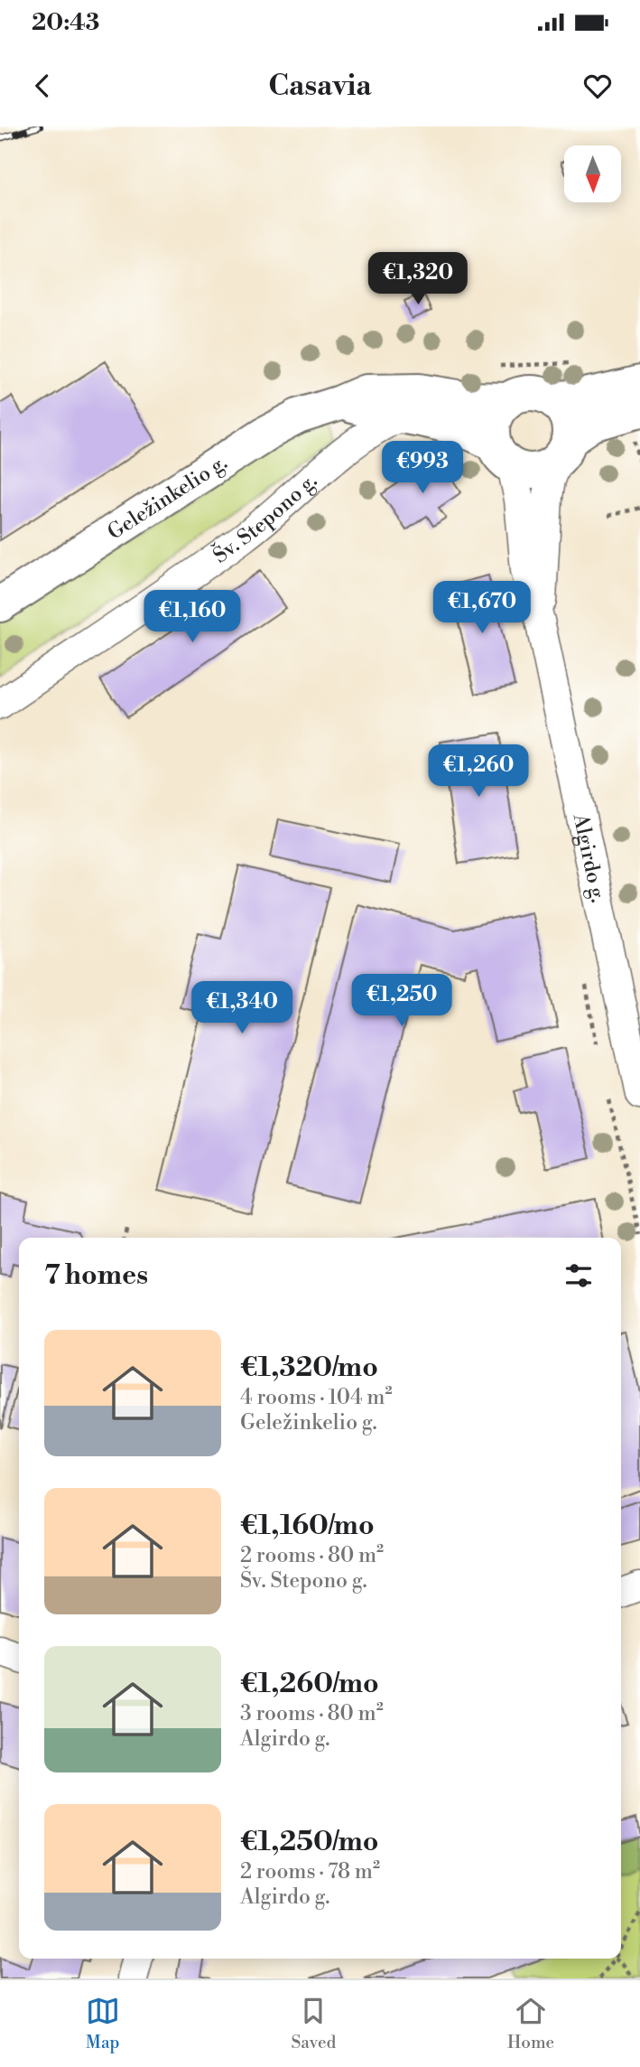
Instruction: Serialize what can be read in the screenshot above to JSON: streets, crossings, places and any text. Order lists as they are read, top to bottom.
{
  "streets": {
    "main road": ["Geležinkelio g."],
    "street": ["Šv. Stepono g.", "Algirdo g."]
  },
  "crossings": [
    ["Geležinkelio g.", "Šv. Stepono g."],
    ["Geležinkelio g.", "Algirdo g."]
  ],
  "north": "bottom",
  "page": {
    "status": "20:43",
    "header": "Casavia",
    "price": [
      "€1,320",
      "€993",
      "€1,670",
      "€1,160",
      "€1,260",
      "€1,250",
      "€1,340"
    ],
    "heading": "7 homes",
    "list": [
      {
        "name": "€1,320/mo",
        "note": "4 rooms · 104 m² · Geležinkelio g."
      },
      {
        "name": "€1,160/mo",
        "note": "2 rooms · 80 m² · Šv. Stepono g."
      },
      {
        "name": "€1,260/mo",
        "note": "3 rooms · 80 m² · Algirdo g."
      },
      {
        "name": "€1,250/mo",
        "note": "2 rooms · 78 m² · Algirdo g."
      }
    ],
    "tabs": ["Map", "Saved", "Home"]
  }
}
